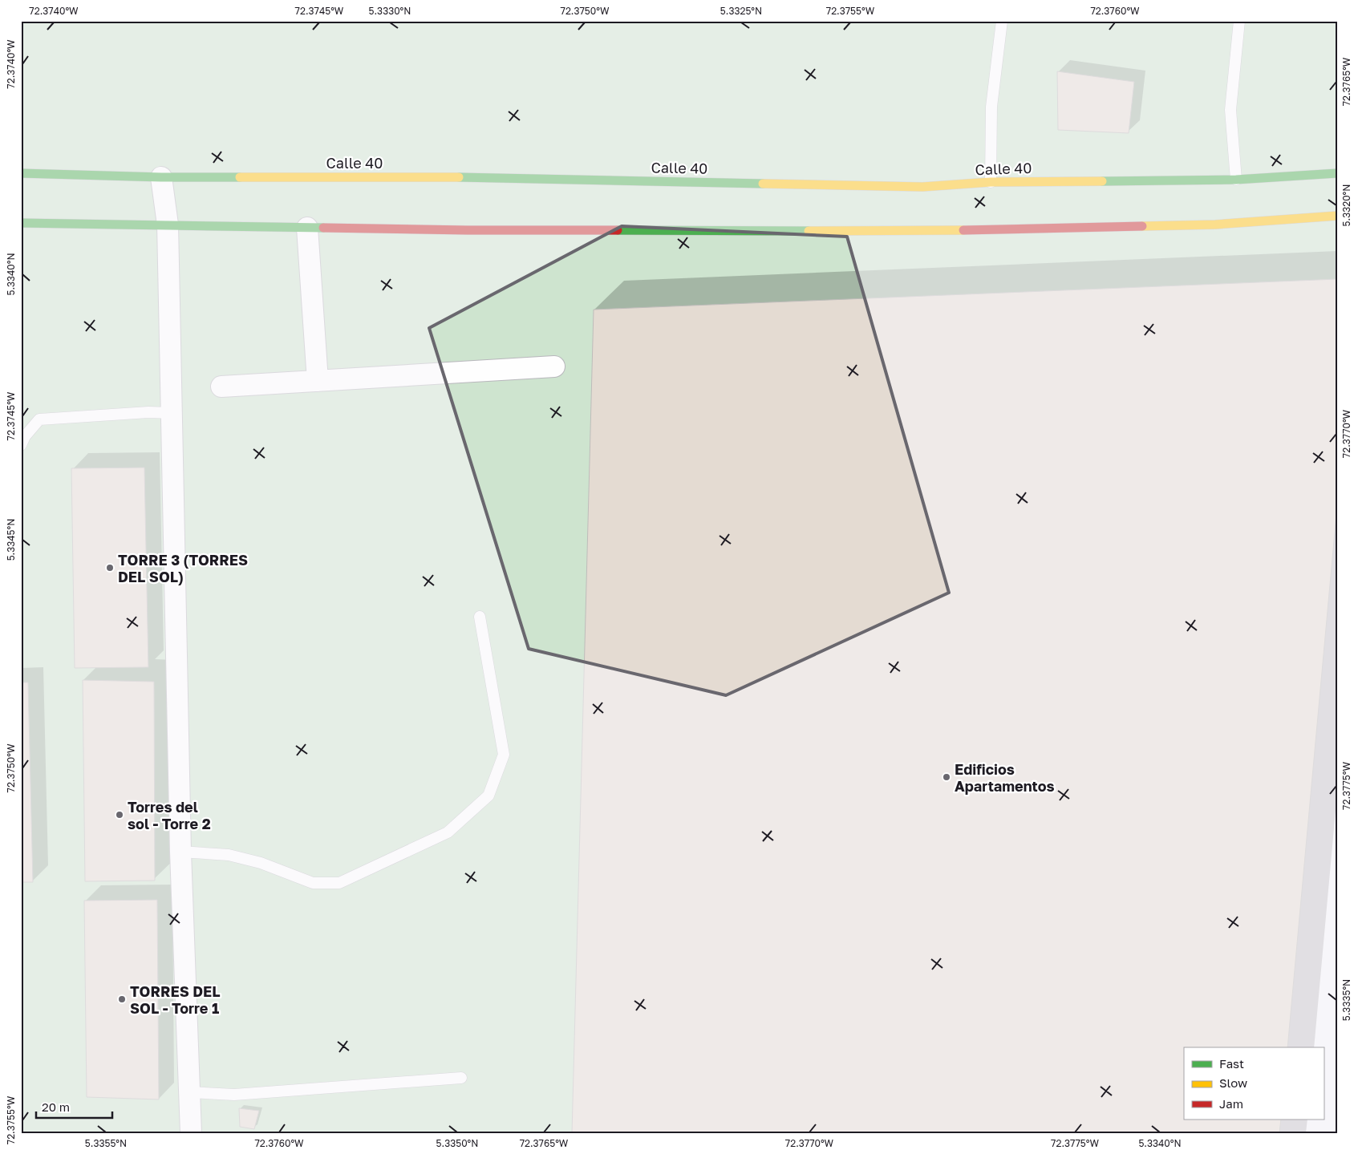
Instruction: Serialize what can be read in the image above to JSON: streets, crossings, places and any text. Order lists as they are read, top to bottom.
{
  "streets": {
    "main road": ["Calle 40"]
  },
  "places": [
    "TORRE 3 (TORRES DEL SOL)",
    "Edificios Apartamentos",
    "Torres del sol - Torre 2",
    "TORRES DEL SOL - Torre 1"
  ],
  "legend": ["Fast", "Slow", "Jam"],
  "scale_bar": "20 m",
  "coordinates": [
    "72.3740°W",
    "72.3745°W",
    "5.3330°N",
    "72.3750°W",
    "5.3325°N",
    "72.3755°W",
    "72.3760°W",
    "72.3765°W",
    "5.3320°N",
    "5.3340°N",
    "72.3770°W",
    "5.3345°N",
    "72.3775°W",
    "5.3335°N",
    "5.3355°N",
    "5.3350°N"
  ]
}
